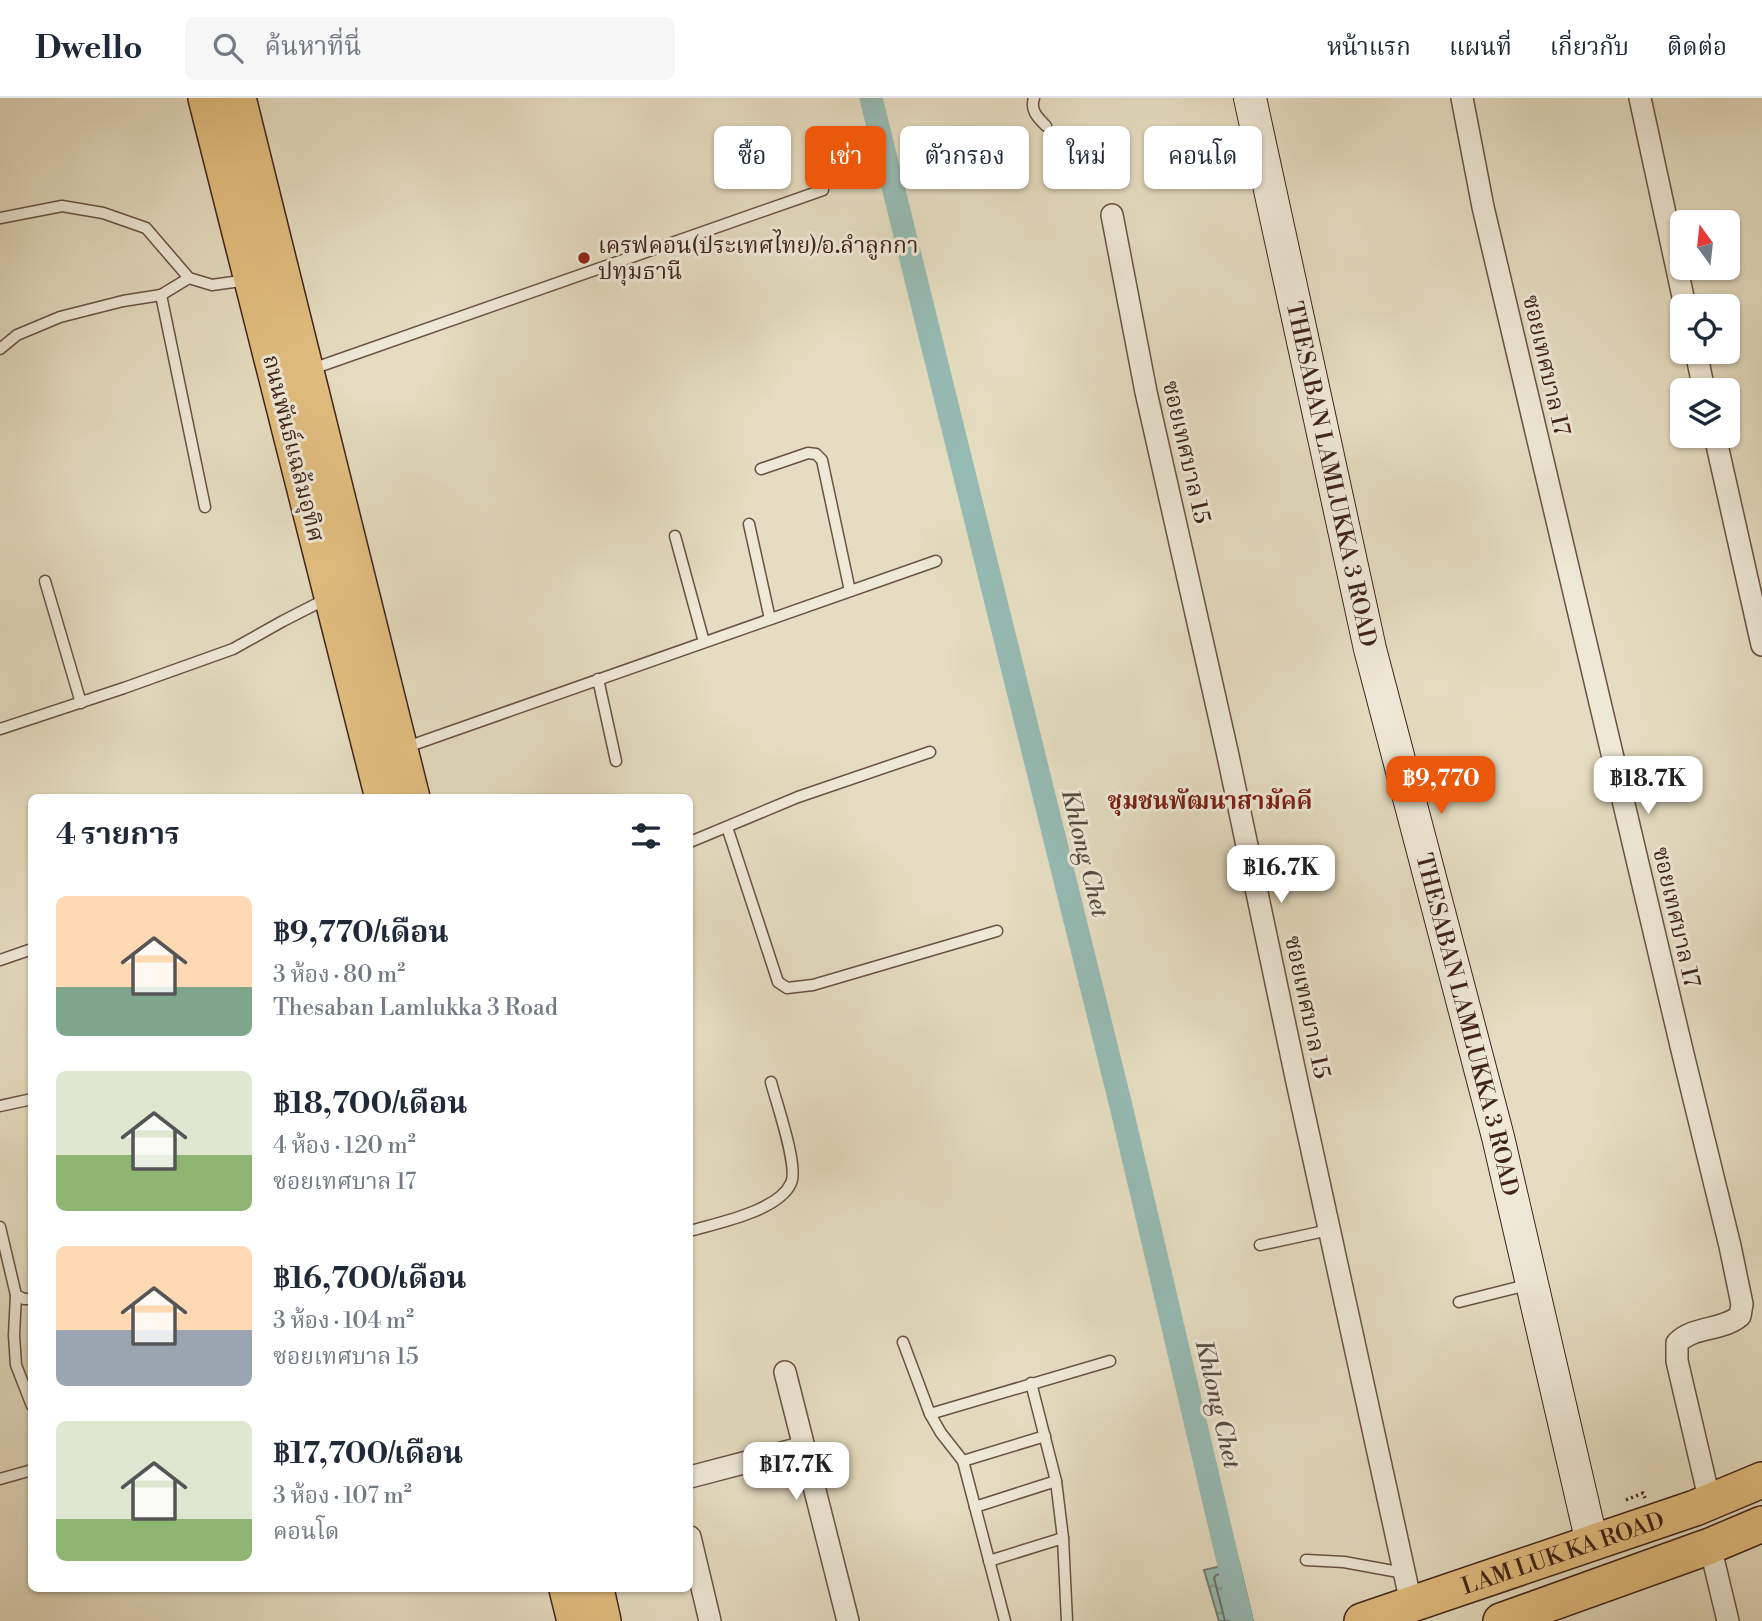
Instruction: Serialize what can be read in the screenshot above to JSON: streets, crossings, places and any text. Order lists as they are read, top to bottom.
{
  "streets": {
    "main road": ["ถนนพันธ์แฉล้มอุทิศ", "LAM LUK KA ROAD"],
    "street": ["ซอยเทศบาล 17", "ซอยเทศบาล 15", "THESABAN LAMLUKKA 3 ROAD"]
  },
  "crossings": [
    ["ซอยเทศบาล 17", "LAM LUK KA ROAD"],
    ["ซอยเทศบาล 15", "LAM LUK KA ROAD"],
    ["THESABAN LAMLUKKA 3 ROAD", "LAM LUK KA ROAD"]
  ],
  "districts": ["ชุมชนพัฒนาสามัคคี"],
  "water": ["Khlong Chet"],
  "places": ["เครฟคอน(ประเทศไทย)/อ.ลำลูกกา ปทุมธานี"],
  "north": "top",
  "page": {
    "header": "Dwello",
    "search": "ค้นหาที่นี่",
    "nav": [
      "หน้าแรก",
      "แผนที่",
      "เกี่ยวกับ",
      "ติดต่อ"
    ],
    "chip": [
      "ซื้อ",
      "เช่า",
      "ตัวกรอง",
      "ใหม่",
      "คอนโด"
    ],
    "price": [
      "฿9,770",
      "฿18.7K",
      "฿16.7K",
      "฿17.7K"
    ],
    "heading": "4 รายการ",
    "list": [
      {
        "name": "฿9,770/เดือน",
        "note": "3 ห้อง · 80 m² · Thesaban Lamlukka 3 Road"
      },
      {
        "name": "฿18,700/เดือน",
        "note": "4 ห้อง · 120 m² · ซอยเทศบาล 17"
      },
      {
        "name": "฿16,700/เดือน",
        "note": "3 ห้อง · 104 m² · ซอยเทศบาล 15"
      },
      {
        "name": "฿17,700/เดือน",
        "note": "3 ห้อง · 107 m² · คอนโด"
      }
    ]
  }
}
